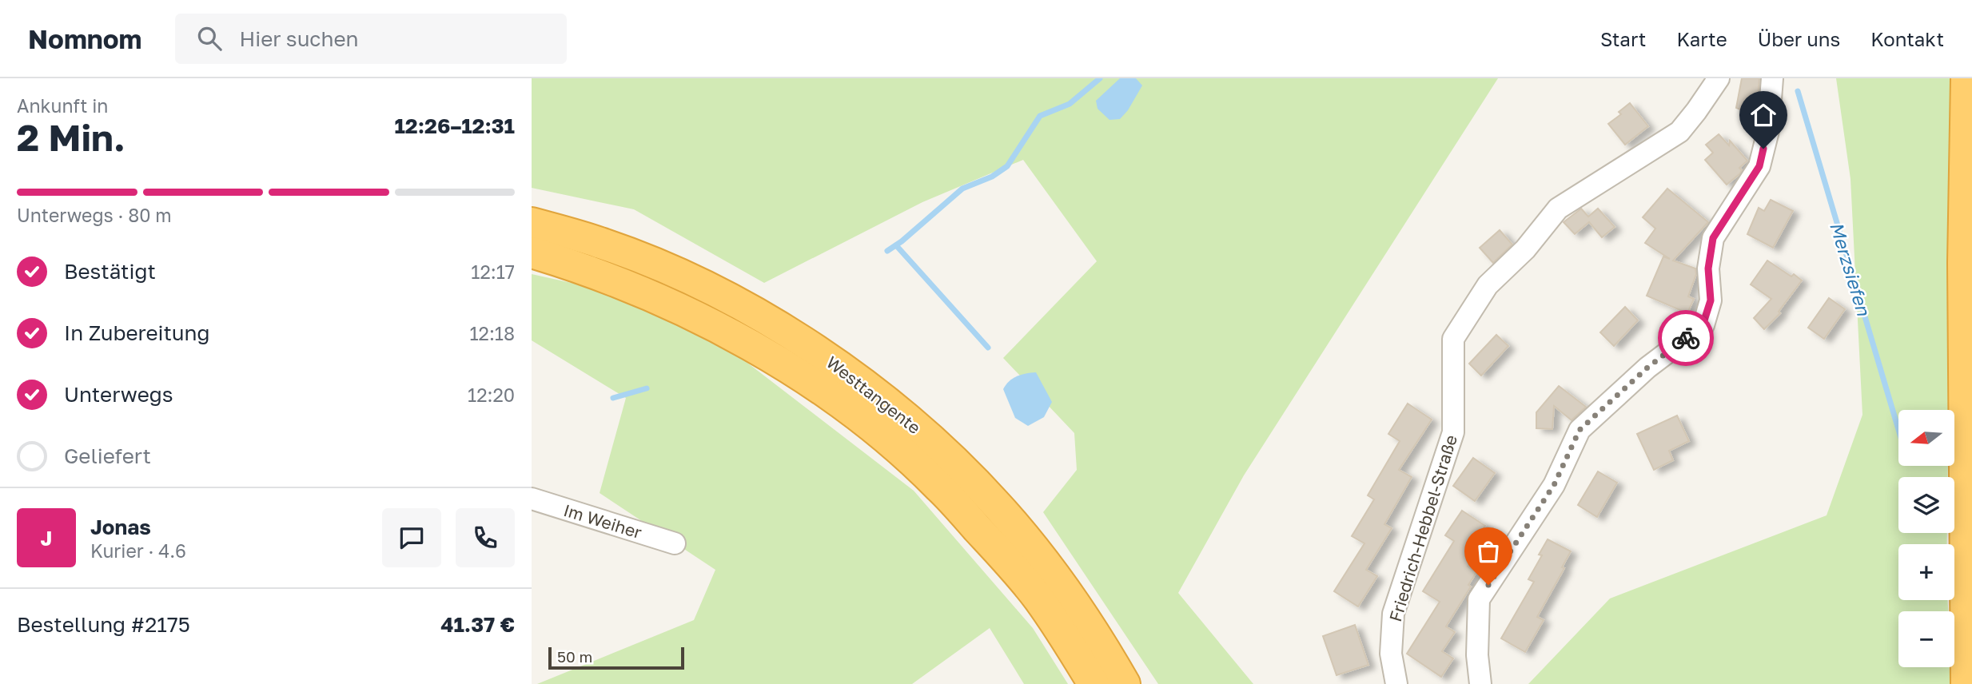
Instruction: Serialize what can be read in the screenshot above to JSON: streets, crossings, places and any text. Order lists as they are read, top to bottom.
{
  "streets": {
    "highway": ["Westtangente"],
    "street": ["Im Weiher", "Friedrich-Hebbel-Straße"]
  },
  "water": ["Merzsiefen"],
  "scale_bar": "50 m",
  "north": "left",
  "page": {
    "header": "Nomnom",
    "search": "Hier suchen",
    "nav": [
      "Start",
      "Karte",
      "Über uns",
      "Kontakt"
    ],
    "heading": ["2 Min.", "Ankunft in", "12:26–12:31"],
    "panel": [
      "Jonas",
      "Kurier · 4.6",
      "Bestellung #2175",
      "41.37 €"
    ],
    "bar": "Unterwegs · 80 m",
    "list": [
      ["Bestätigt", "12:17"],
      ["In Zubereitung", "12:18"],
      ["Unterwegs", "12:20"],
      "Geliefert"
    ],
    "map_buttons": ["+", "−"],
    "round": "J",
    "scale": "50 m"
  }
}
